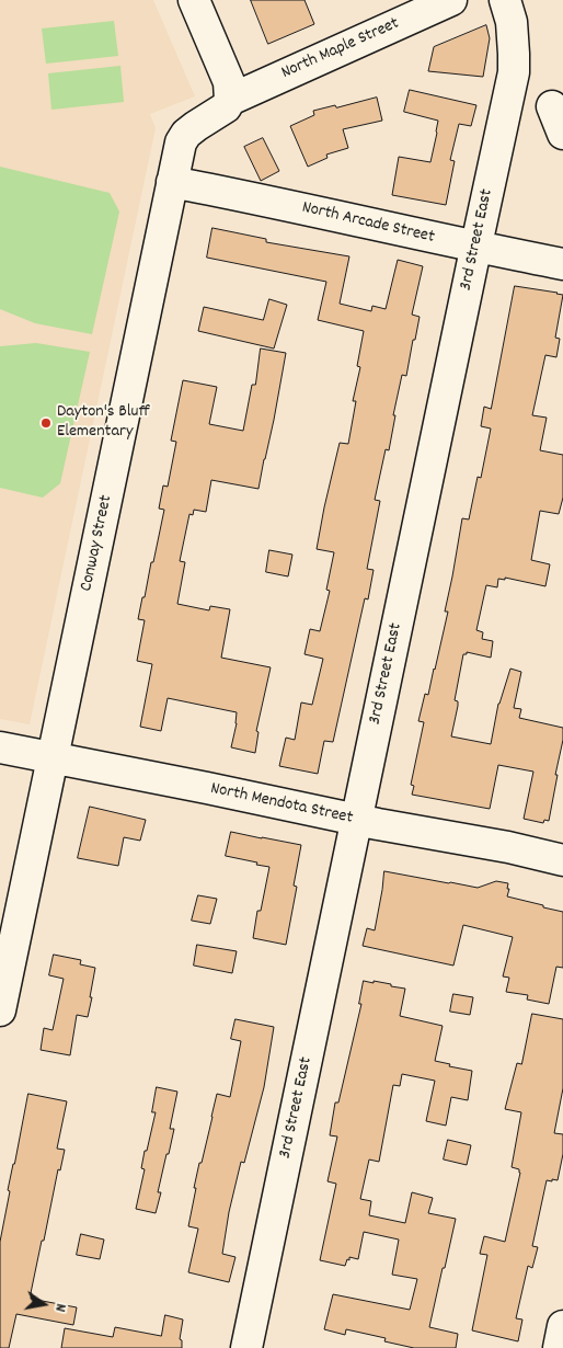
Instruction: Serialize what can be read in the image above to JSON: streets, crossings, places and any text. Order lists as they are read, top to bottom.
{
  "streets": {
    "street": [
      "North Maple Street",
      "North Arcade Street",
      "3rd Street East",
      "Conway Street",
      "North Mendota Street"
    ]
  },
  "crossings": [
    ["North Maple Street", "Conway Street"],
    ["North Arcade Street", "3rd Street East"],
    ["North Arcade Street", "Conway Street"],
    ["3rd Street East", "North Mendota Street"],
    ["Conway Street", "North Mendota Street"]
  ],
  "places": ["Dayton's Bluff Elementary"],
  "north": "right"
}
